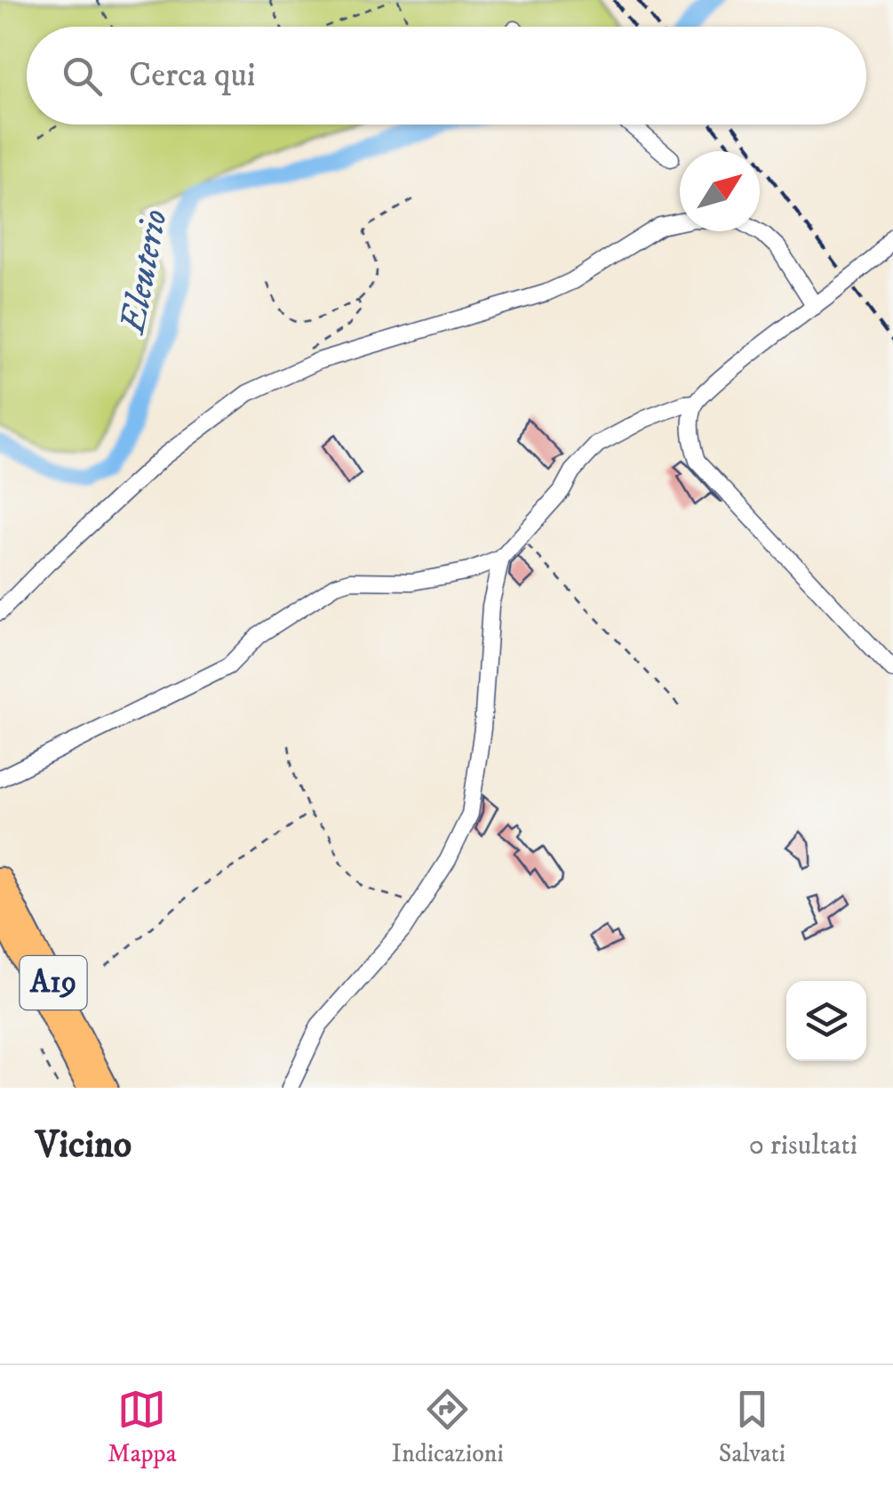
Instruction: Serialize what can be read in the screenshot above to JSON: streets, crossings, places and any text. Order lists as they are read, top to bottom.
{
  "streets": {
    "highway": ["A19"]
  },
  "water": ["Eleuterio"],
  "north": "top right",
  "page": {
    "search": "Cerca qui",
    "heading": ["Vicino", "0 risultati"],
    "nav": ["Mappa", "Indicazioni", "Salvati"]
  }
}
